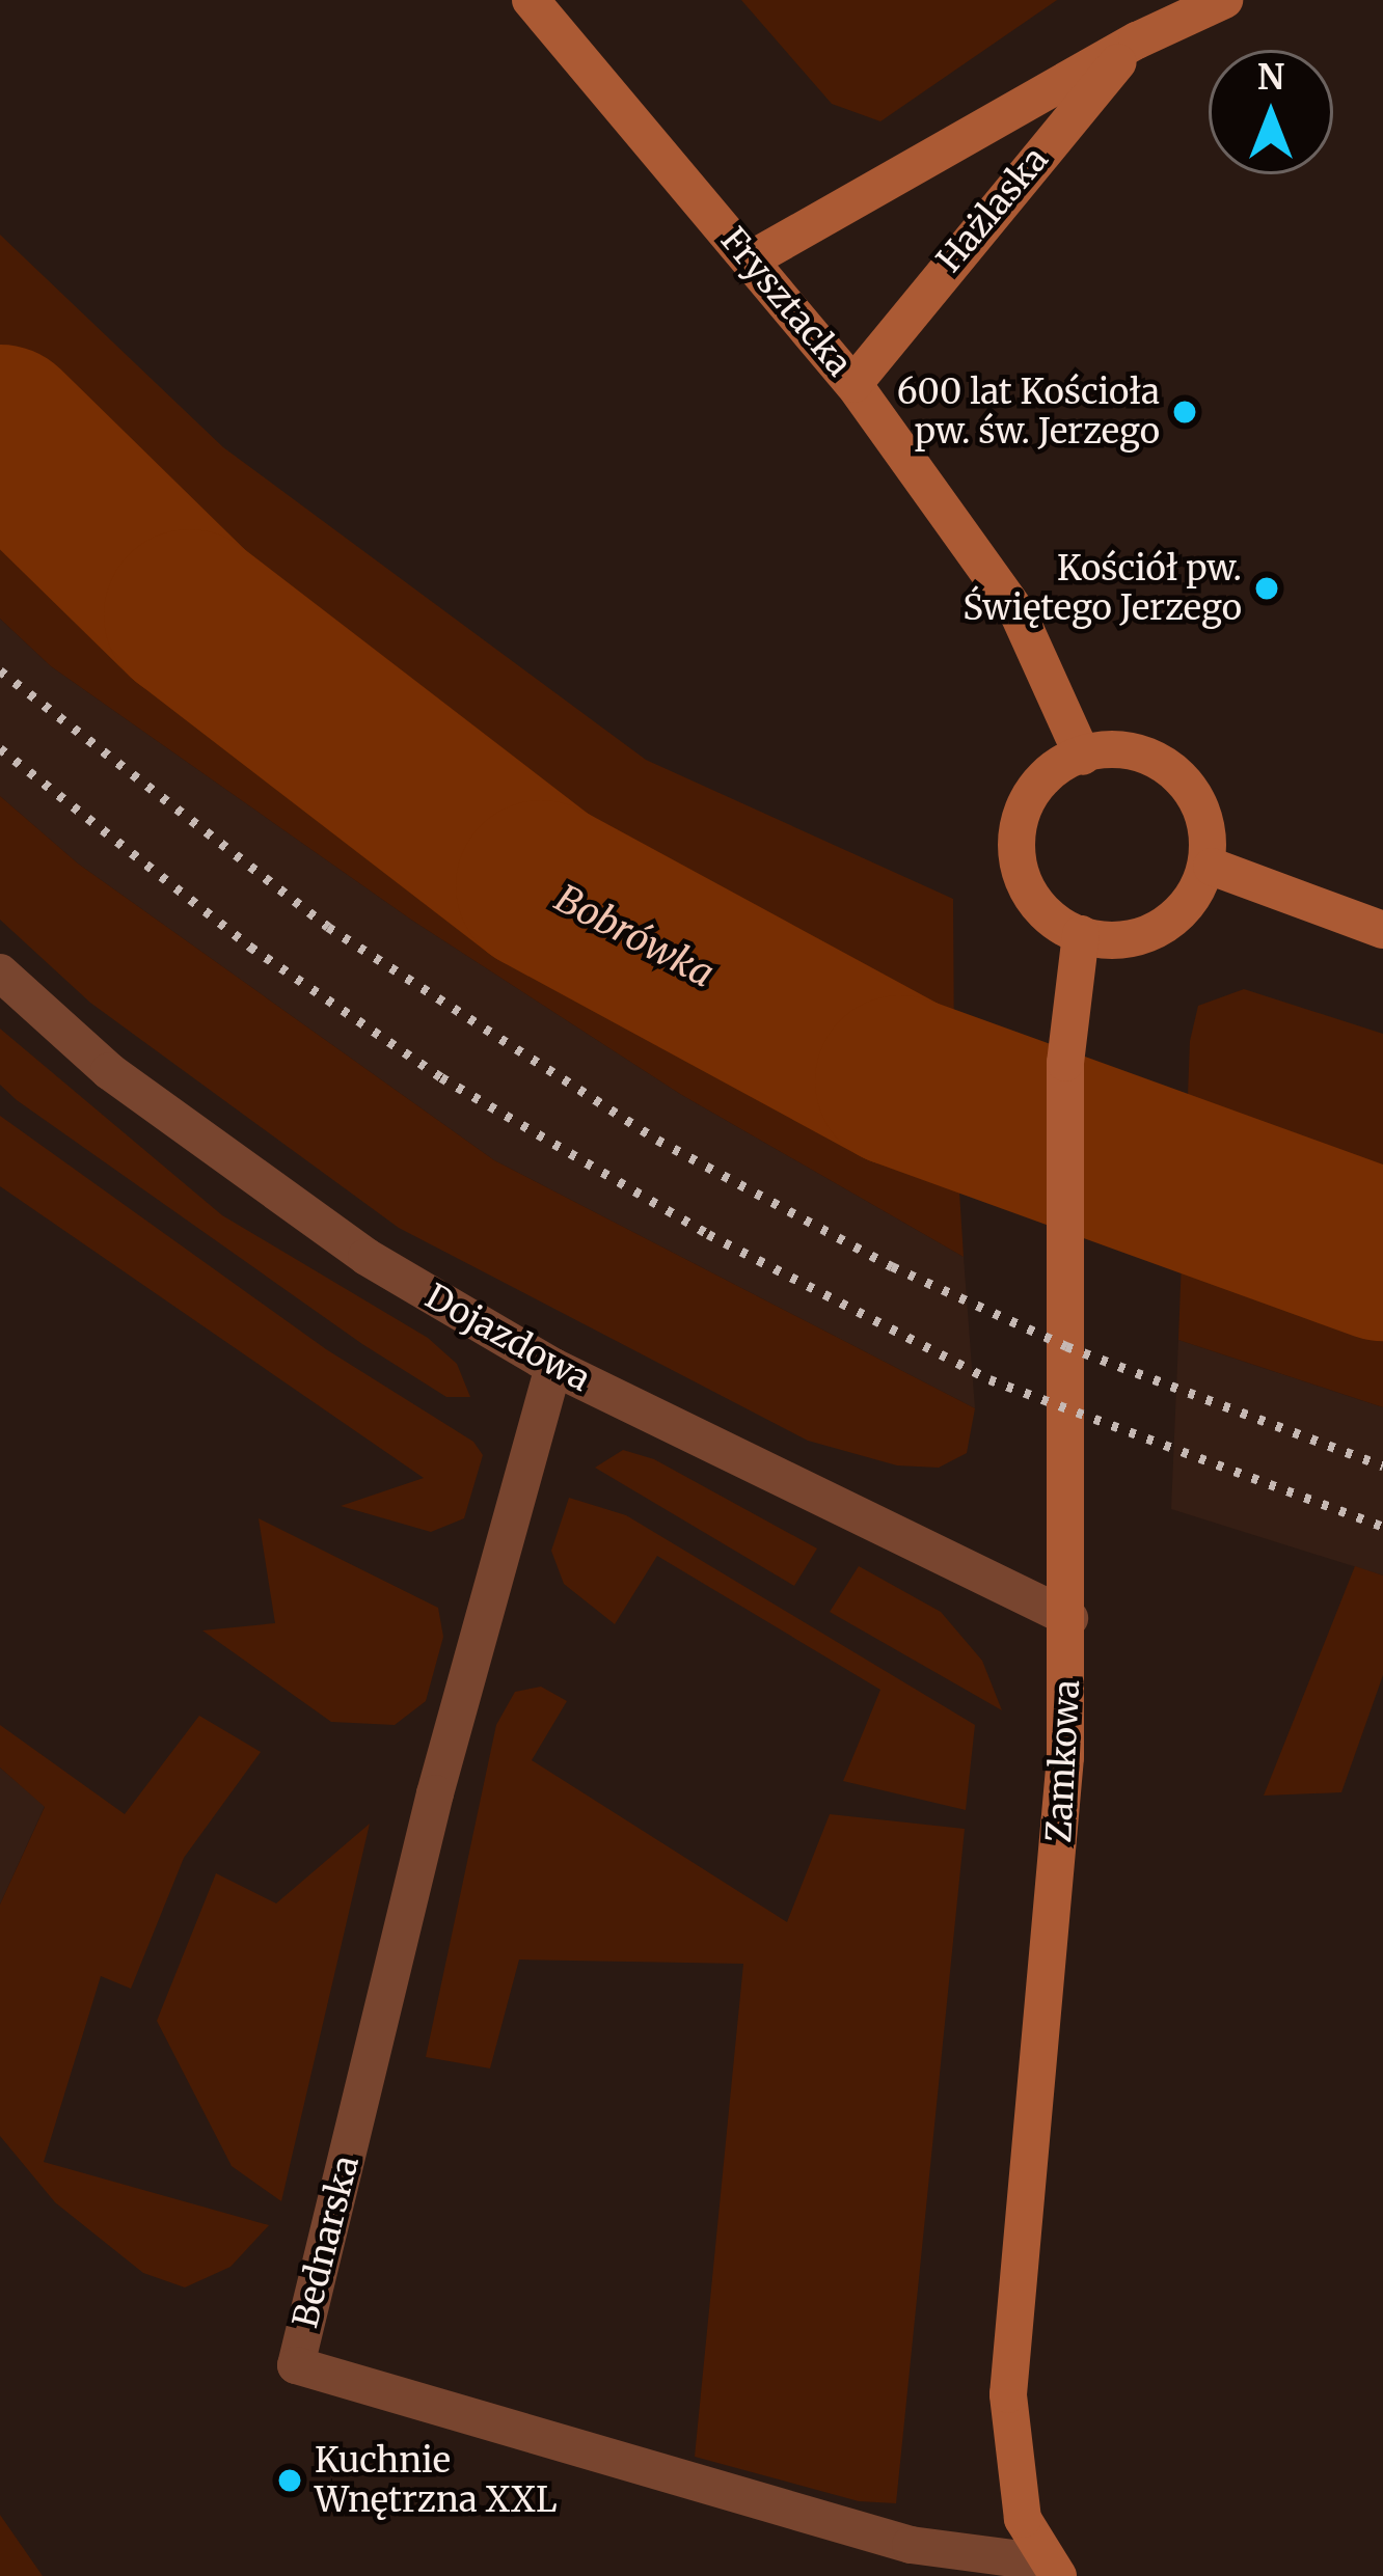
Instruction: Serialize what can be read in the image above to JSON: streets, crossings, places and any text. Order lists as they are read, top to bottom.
{
  "streets": {
    "street": [
      "Hażlaska",
      "Frysztacka",
      "Dojazdowa",
      "Zamkowa",
      "Bednarska"
    ]
  },
  "crossings": [
    ["Hażlaska", "Frysztacka"],
    ["Frysztacka", "Zamkowa"],
    ["Dojazdowa", "Zamkowa"],
    ["Dojazdowa", "Bednarska"],
    ["Zamkowa", "Bednarska"]
  ],
  "water": ["Bobrówka"],
  "places": ["600 lat Kościoła pw. św. Jerzego", "Kościół pw. Świętego Jerzego", "Kuchnie Wnętrzna XXL"],
  "north": "top"
}
